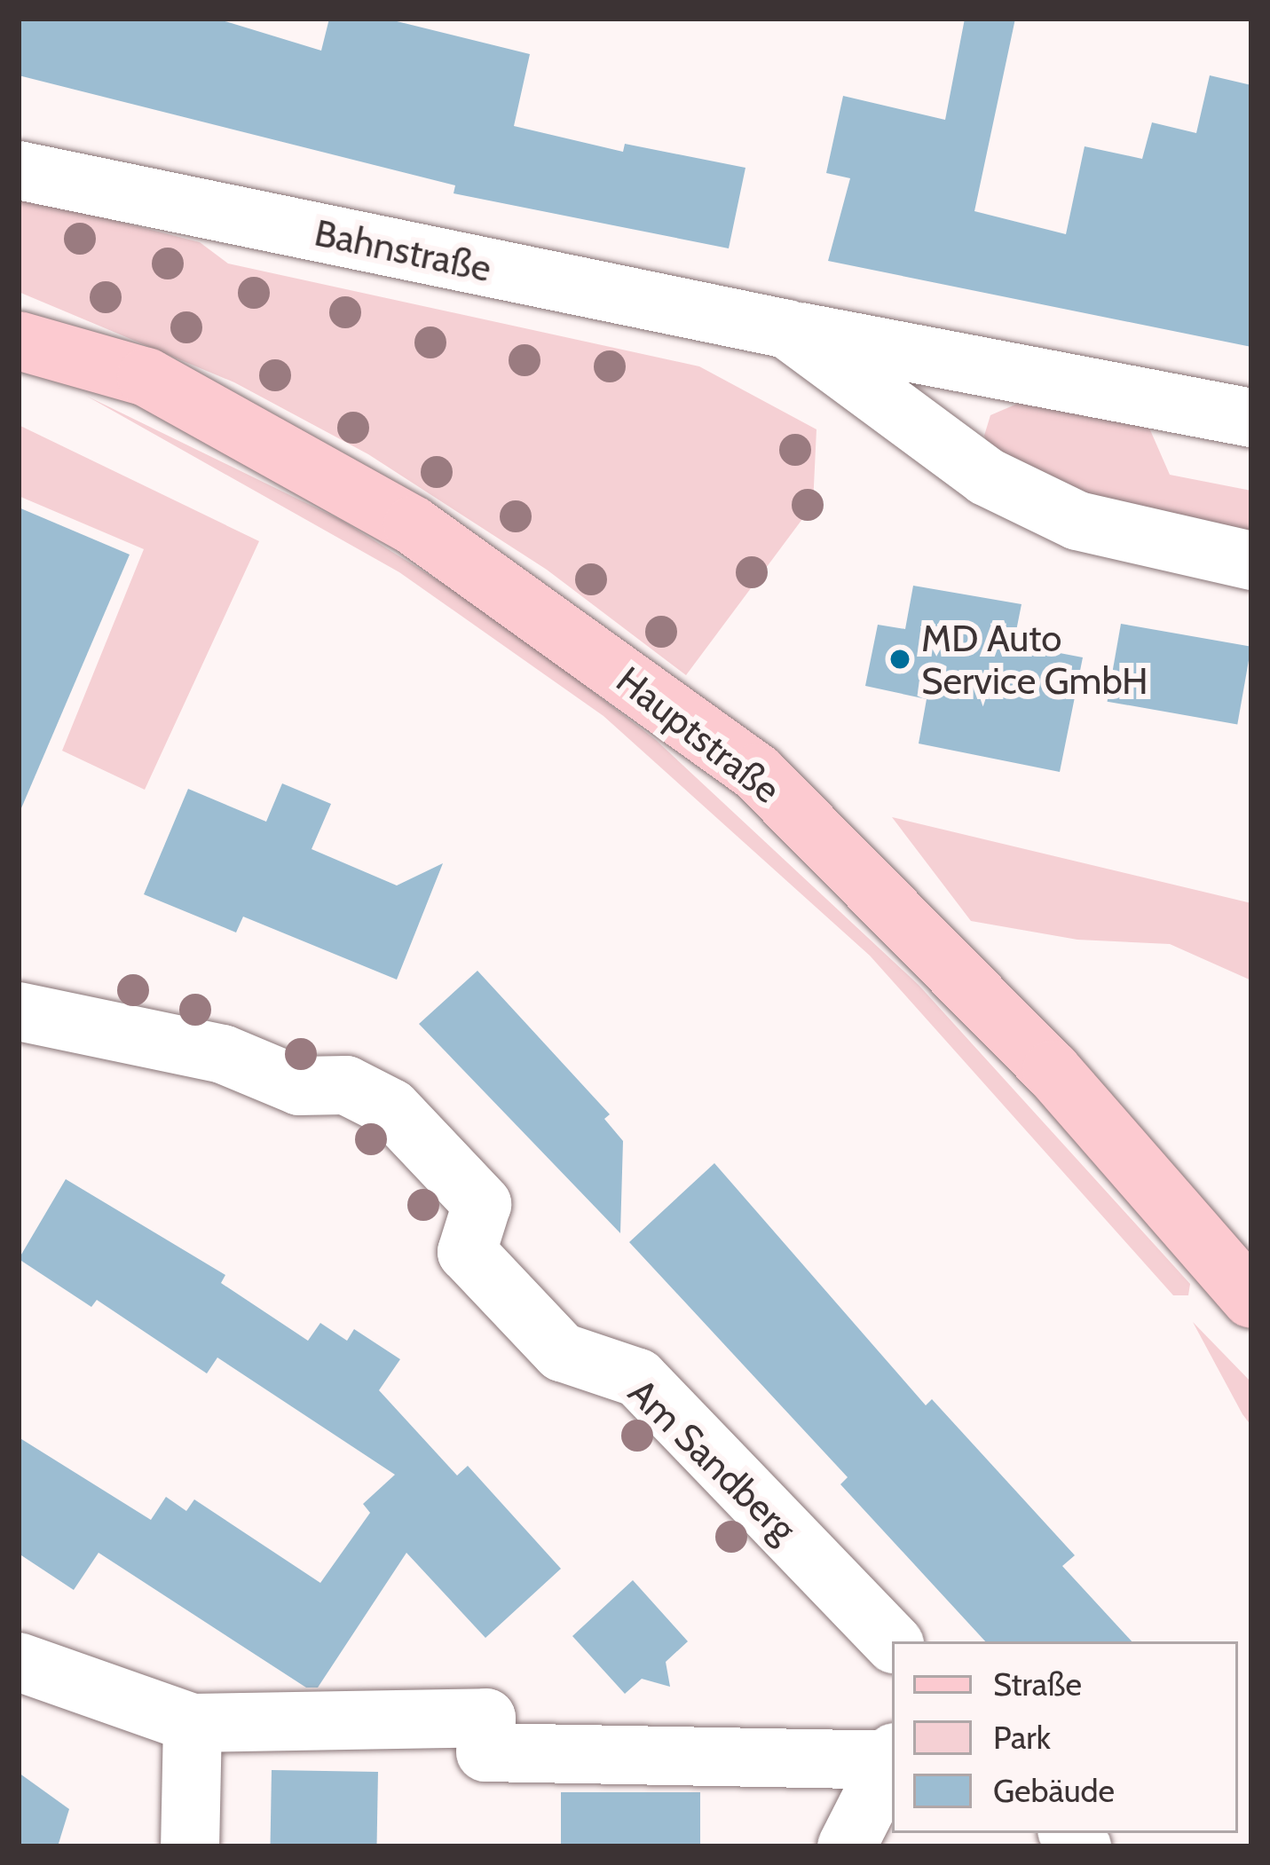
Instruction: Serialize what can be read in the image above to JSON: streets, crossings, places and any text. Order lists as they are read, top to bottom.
{
  "streets": {
    "main road": ["Hauptstraße"],
    "street": ["Bahnstraße", "Am Sandberg"]
  },
  "places": ["MD Auto Service GmbH"],
  "legend": ["Straße", "Park", "Gebäude"]
}
